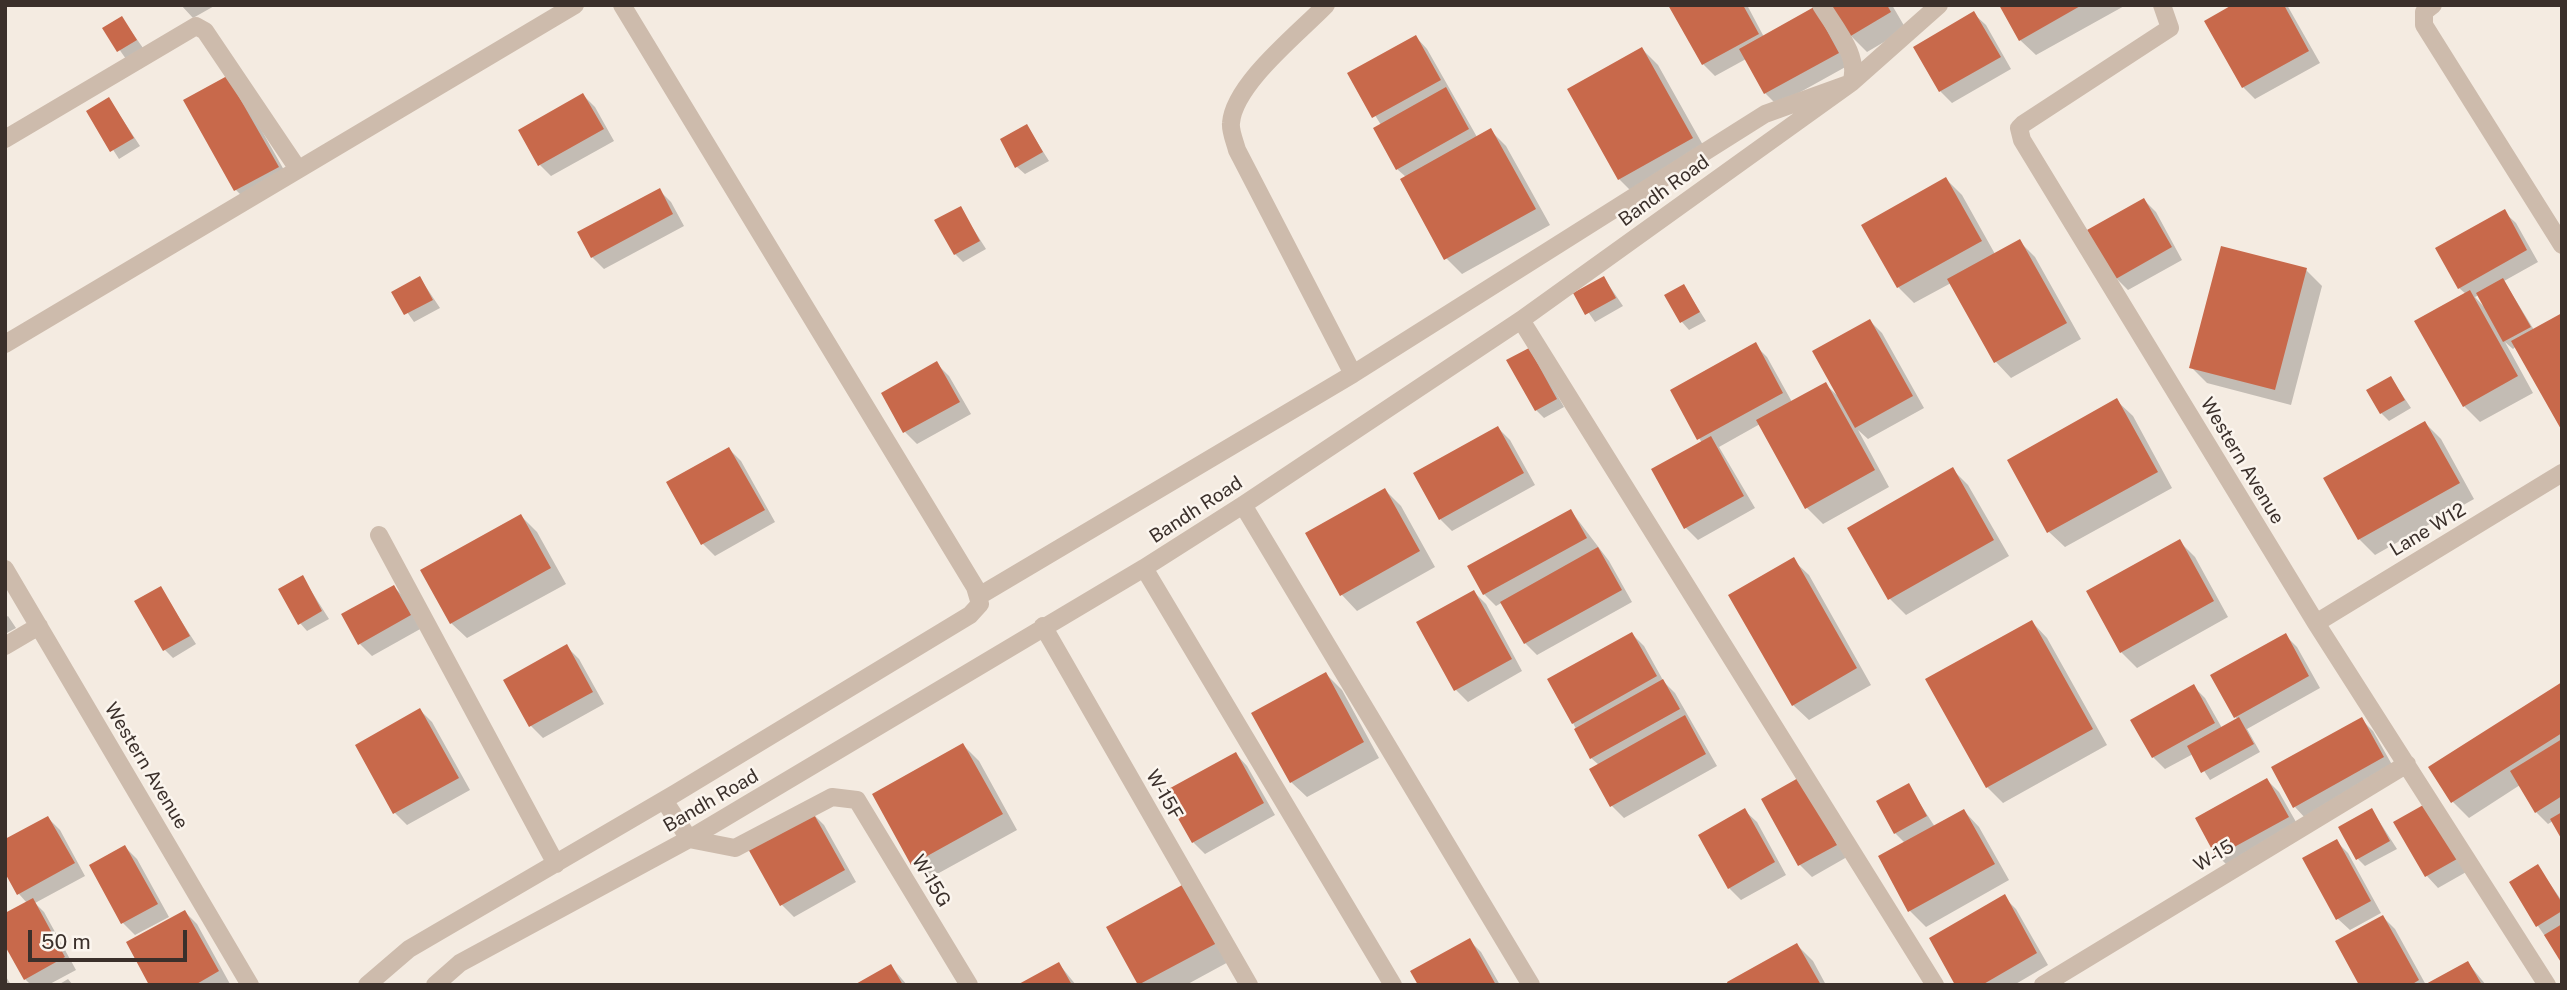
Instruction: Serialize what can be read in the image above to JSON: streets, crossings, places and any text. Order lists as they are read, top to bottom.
{
  "streets": {
    "street": [
      "Bandh Road",
      "Western Avenue",
      "Lane W12",
      "W-15F",
      "W-15",
      "W-15G"
    ]
  },
  "crossings": [
    ["Bandh Road", "W-15F"],
    ["Bandh Road", "W-15G"],
    ["Western Avenue", "Lane W12"],
    ["Western Avenue", "W-15"]
  ],
  "scale_bar": "50 m"
}
